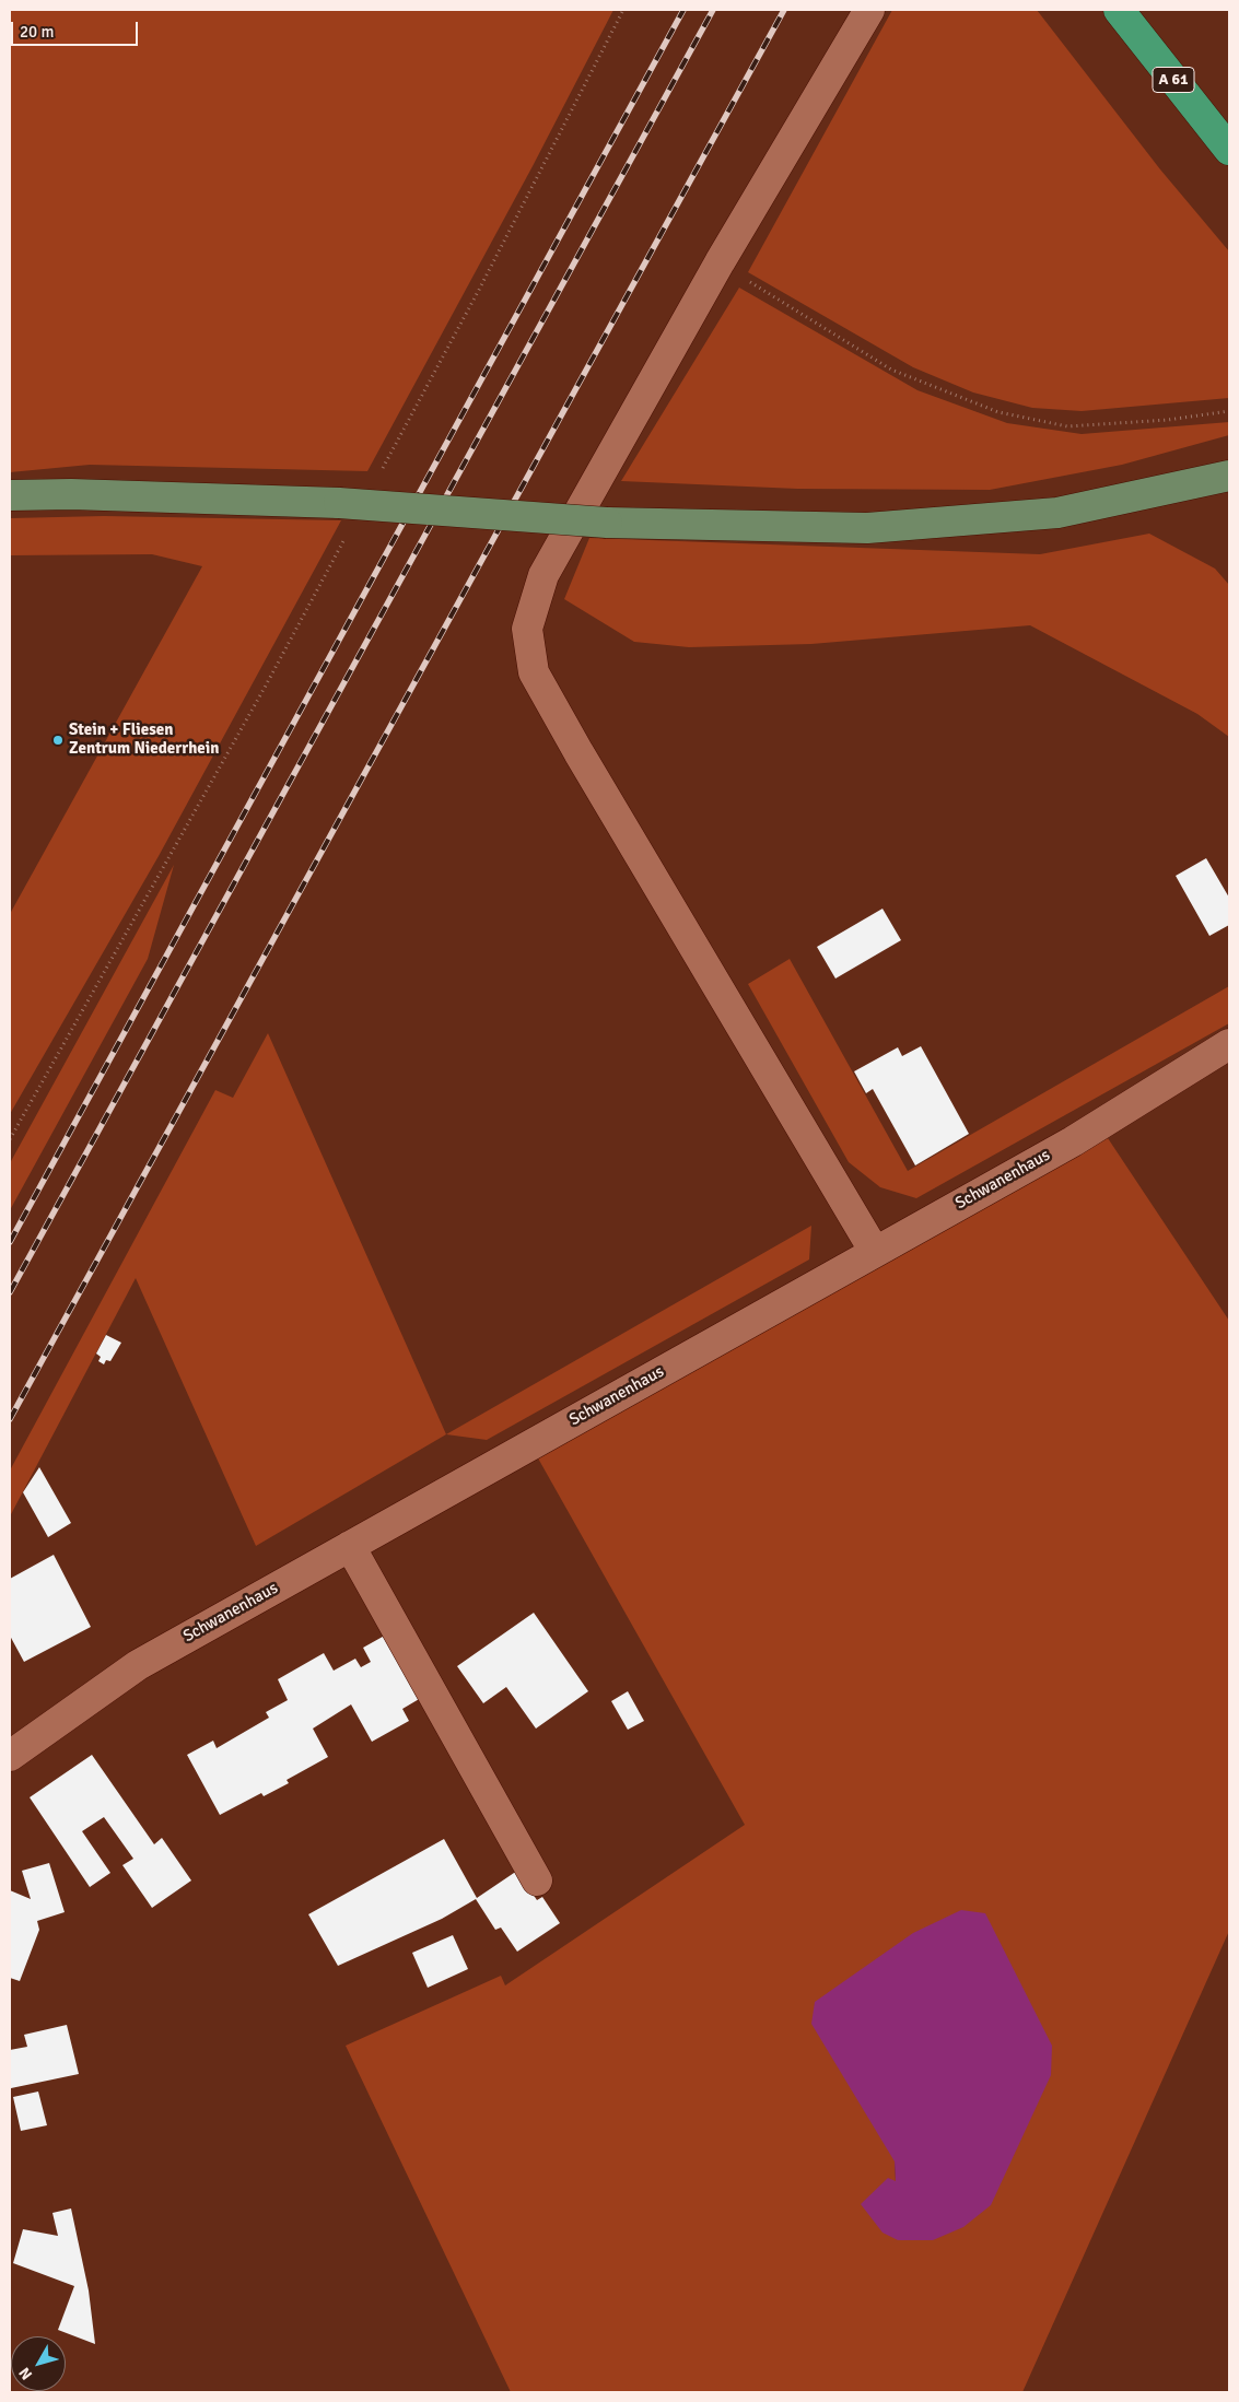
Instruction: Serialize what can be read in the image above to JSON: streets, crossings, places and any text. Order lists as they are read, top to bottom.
{
  "streets": {
    "highway": ["A 61"],
    "street": ["Schwanenhaus"]
  },
  "places": ["Stein + Fliesen Zentrum Niederrhein"],
  "scale_bar": "20 m",
  "north": "bottom left"
}
